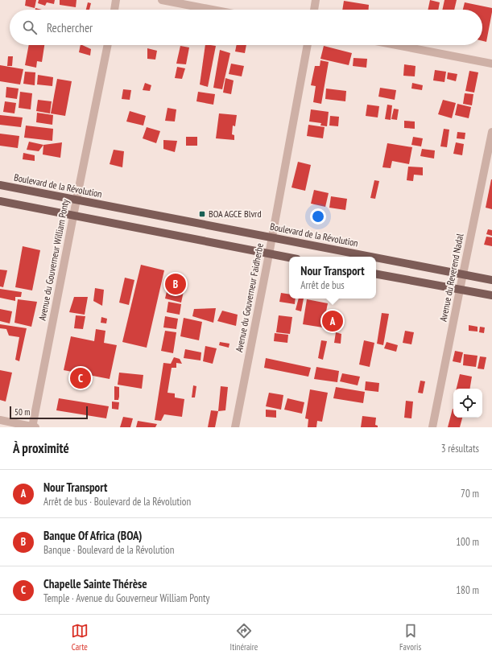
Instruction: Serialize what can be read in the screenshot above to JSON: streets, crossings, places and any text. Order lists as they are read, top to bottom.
{
  "streets": {
    "main road": ["Boulevard de la Révolution"],
    "street": ["Avenue du Gouverneur William Ponty", "Avenue du Reverend Nadal", "Avenue du Gouverneur Faidherbe"]
  },
  "crossings": [
    ["Boulevard de la Révolution", "Avenue du Gouverneur William Ponty"],
    ["Boulevard de la Révolution", "Avenue du Reverend Nadal"],
    ["Boulevard de la Révolution", "Avenue du Gouverneur Faidherbe"]
  ],
  "places": {
    "transit": ["BOA AGCE Blvrd"]
  },
  "scale_bar": "50 m",
  "page": {
    "search": "Rechercher",
    "popup": ["Nour Transport", "Arrêt de bus"],
    "pins": ["B", "A", "C"],
    "scale": "50 m",
    "heading": ["À proximité", "3 résultats"],
    "list": [
      {
        "mark": "A",
        "name": "Nour Transport",
        "note": "Arrêt de bus · Boulevard de la Révolution",
        "value": "70 m"
      },
      {
        "mark": "B",
        "name": "Banque Of Africa (BOA)",
        "note": "Banque · Boulevard de la Révolution",
        "value": "100 m"
      },
      {
        "mark": "C",
        "name": "Chapelle Sainte Thérèse",
        "note": "Temple · Avenue du Gouverneur William Ponty",
        "value": "180 m"
      }
    ],
    "nav": ["Carte", "Itinéraire", "Favoris"]
  }
}
